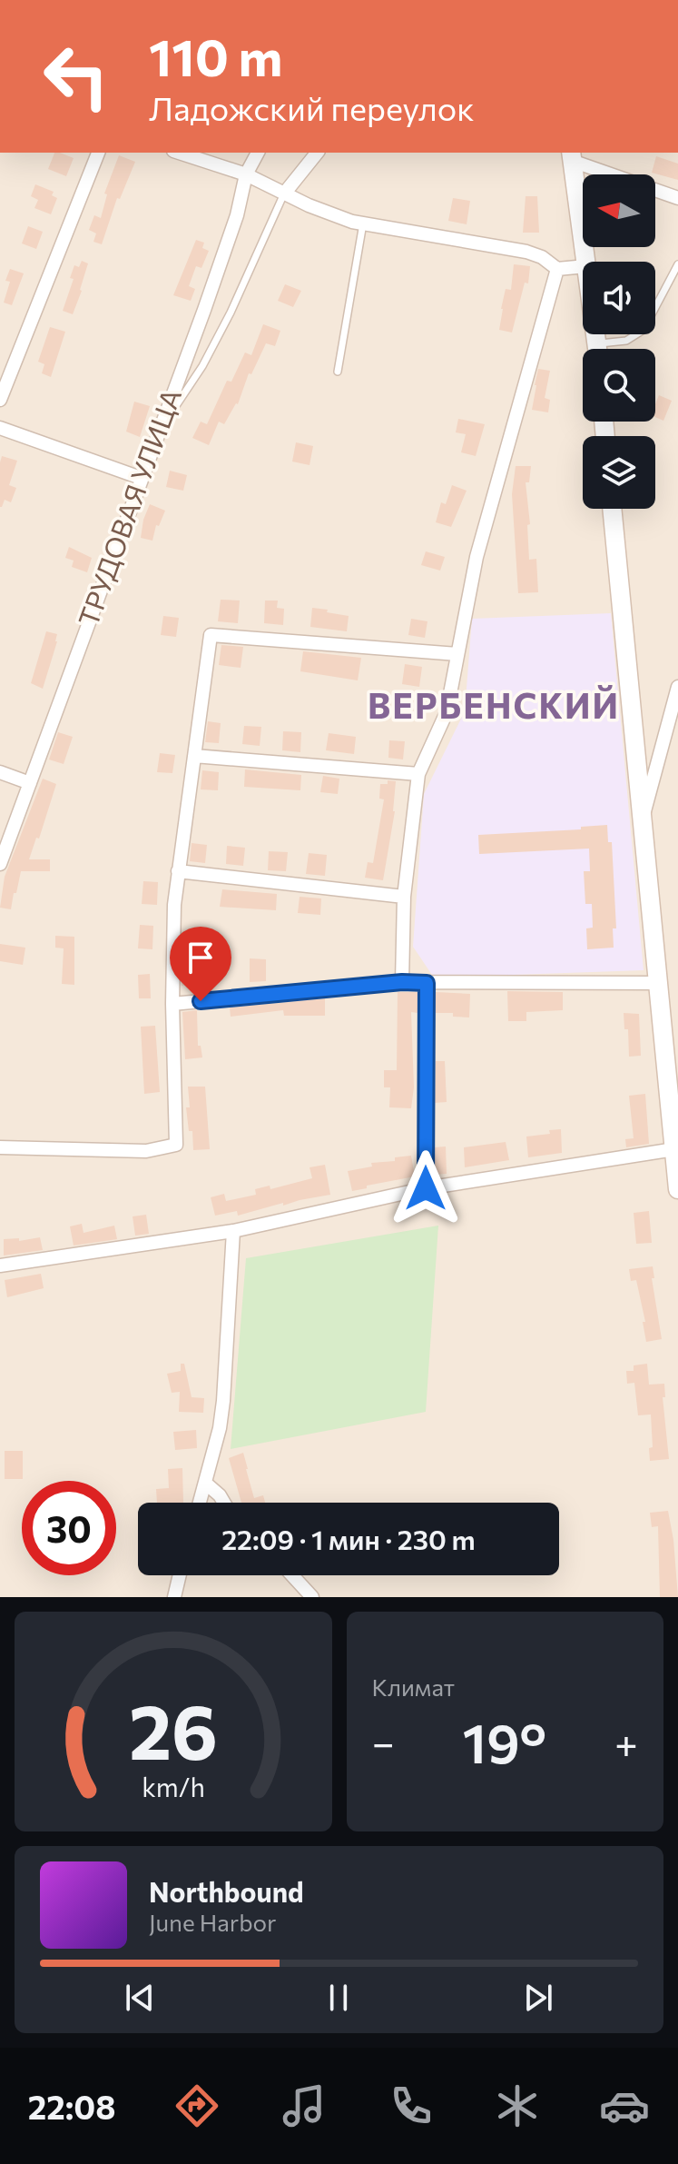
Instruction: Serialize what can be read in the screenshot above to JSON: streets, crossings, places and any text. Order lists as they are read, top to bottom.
{
  "streets": {
    "street": ["ТРУДОВАЯ УЛИЦА"]
  },
  "districts": ["ВЕРБЕНСКИЙ"],
  "north": "left",
  "page": {
    "turn": ["110 m", "Ладожский переулок"],
    "limit": "30",
    "trip": "22:09 · 1 мин · 230 m",
    "tile": "Климат",
    "heat": ["−", "19°", "+"],
    "song": ["Northbound", "June Harbor"],
    "tabs": "22:08",
    "gauge": ["26", "km/h"]
  }
}
